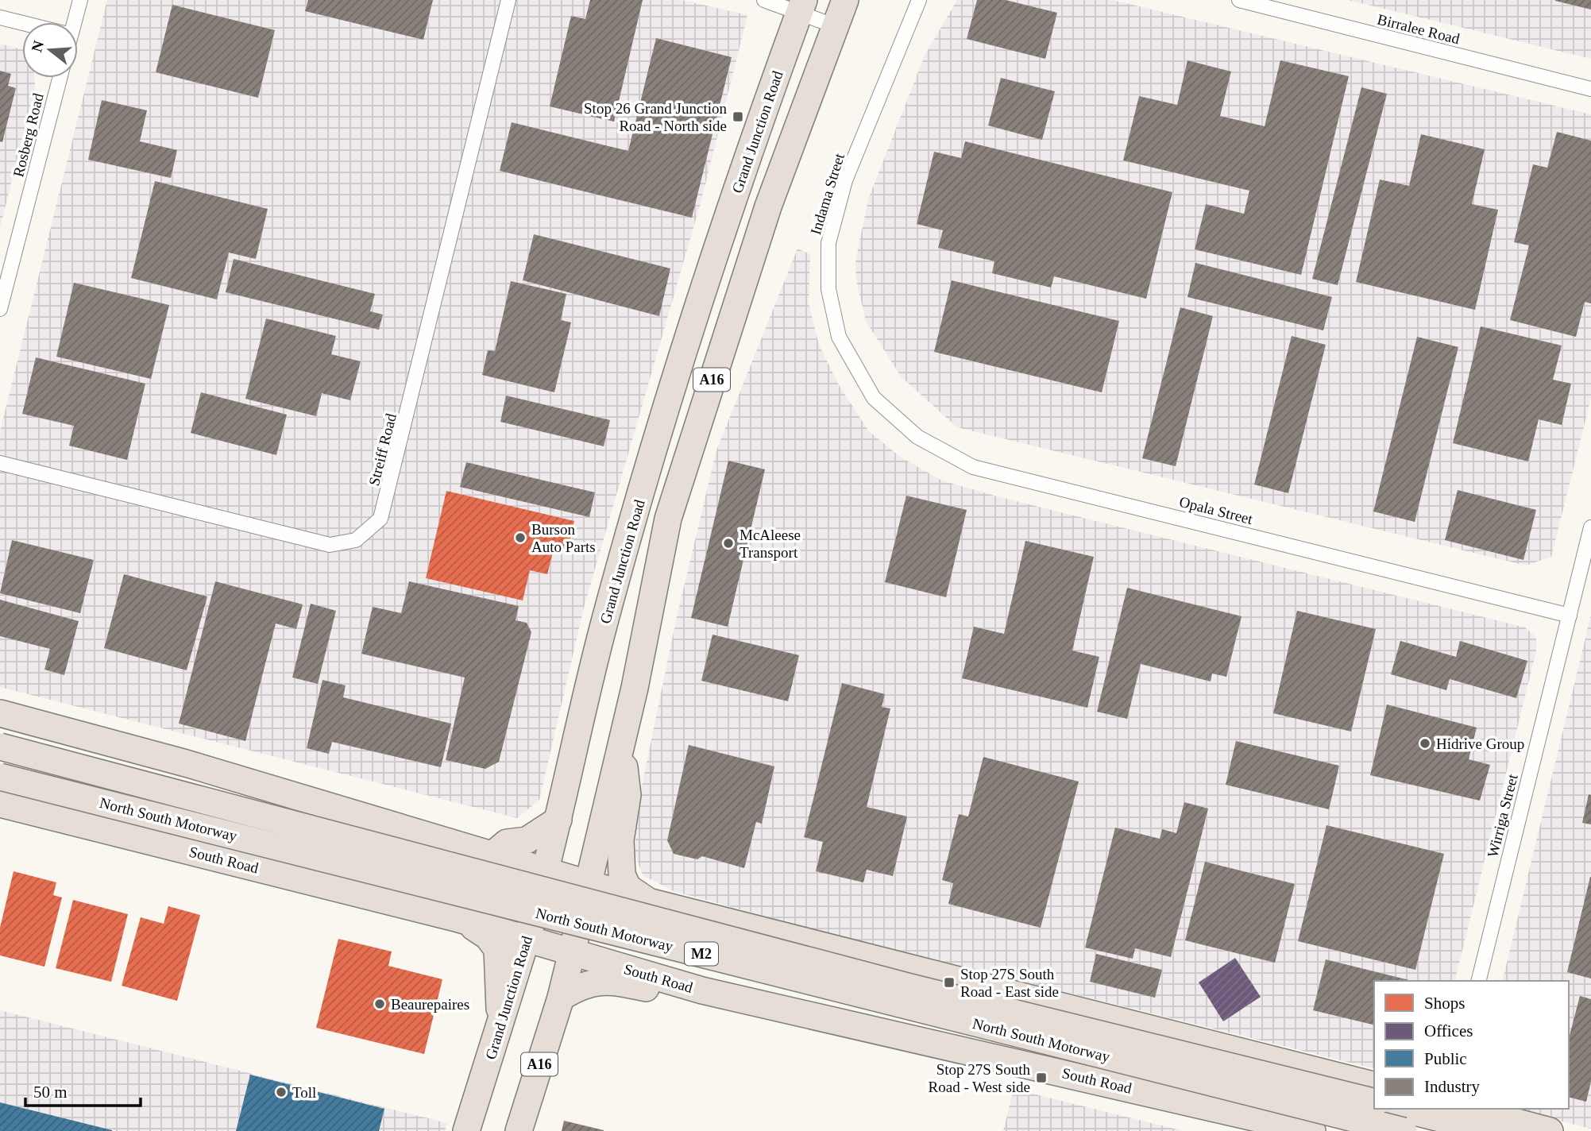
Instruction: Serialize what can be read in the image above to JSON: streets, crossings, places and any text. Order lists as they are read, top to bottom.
{
  "streets": {
    "highway": [
      "Grand Junction Road",
      "A16",
      "North South Motorway",
      "South Road",
      "M2"
    ],
    "street": [
      "Birralee Road",
      "Rosberg Road",
      "Indama Street",
      "Streiff Road",
      "Opala Street",
      "Wirriga Street"
    ]
  },
  "crossings": [
    ["Grand Junction Road", "South Road"],
    ["Indama Street", "Opala Street"],
    ["A16", "South Road"],
    ["Opala Street", "Wirriga Street"]
  ],
  "places": {
    "transit": ["Stop 26 Grand Junction Road - North side", "Stop 27S South Road - East side", "Stop 27S South Road - West side"],
    "other": [
      "Burson Auto Parts",
      "McAleese Transport",
      "Hidrive Group",
      "Beaurepaires",
      "Toll"
    ]
  },
  "legend": [
    "Shops",
    "Offices",
    "Public",
    "Industry"
  ],
  "scale_bar": "50 m",
  "north": "left"
}
